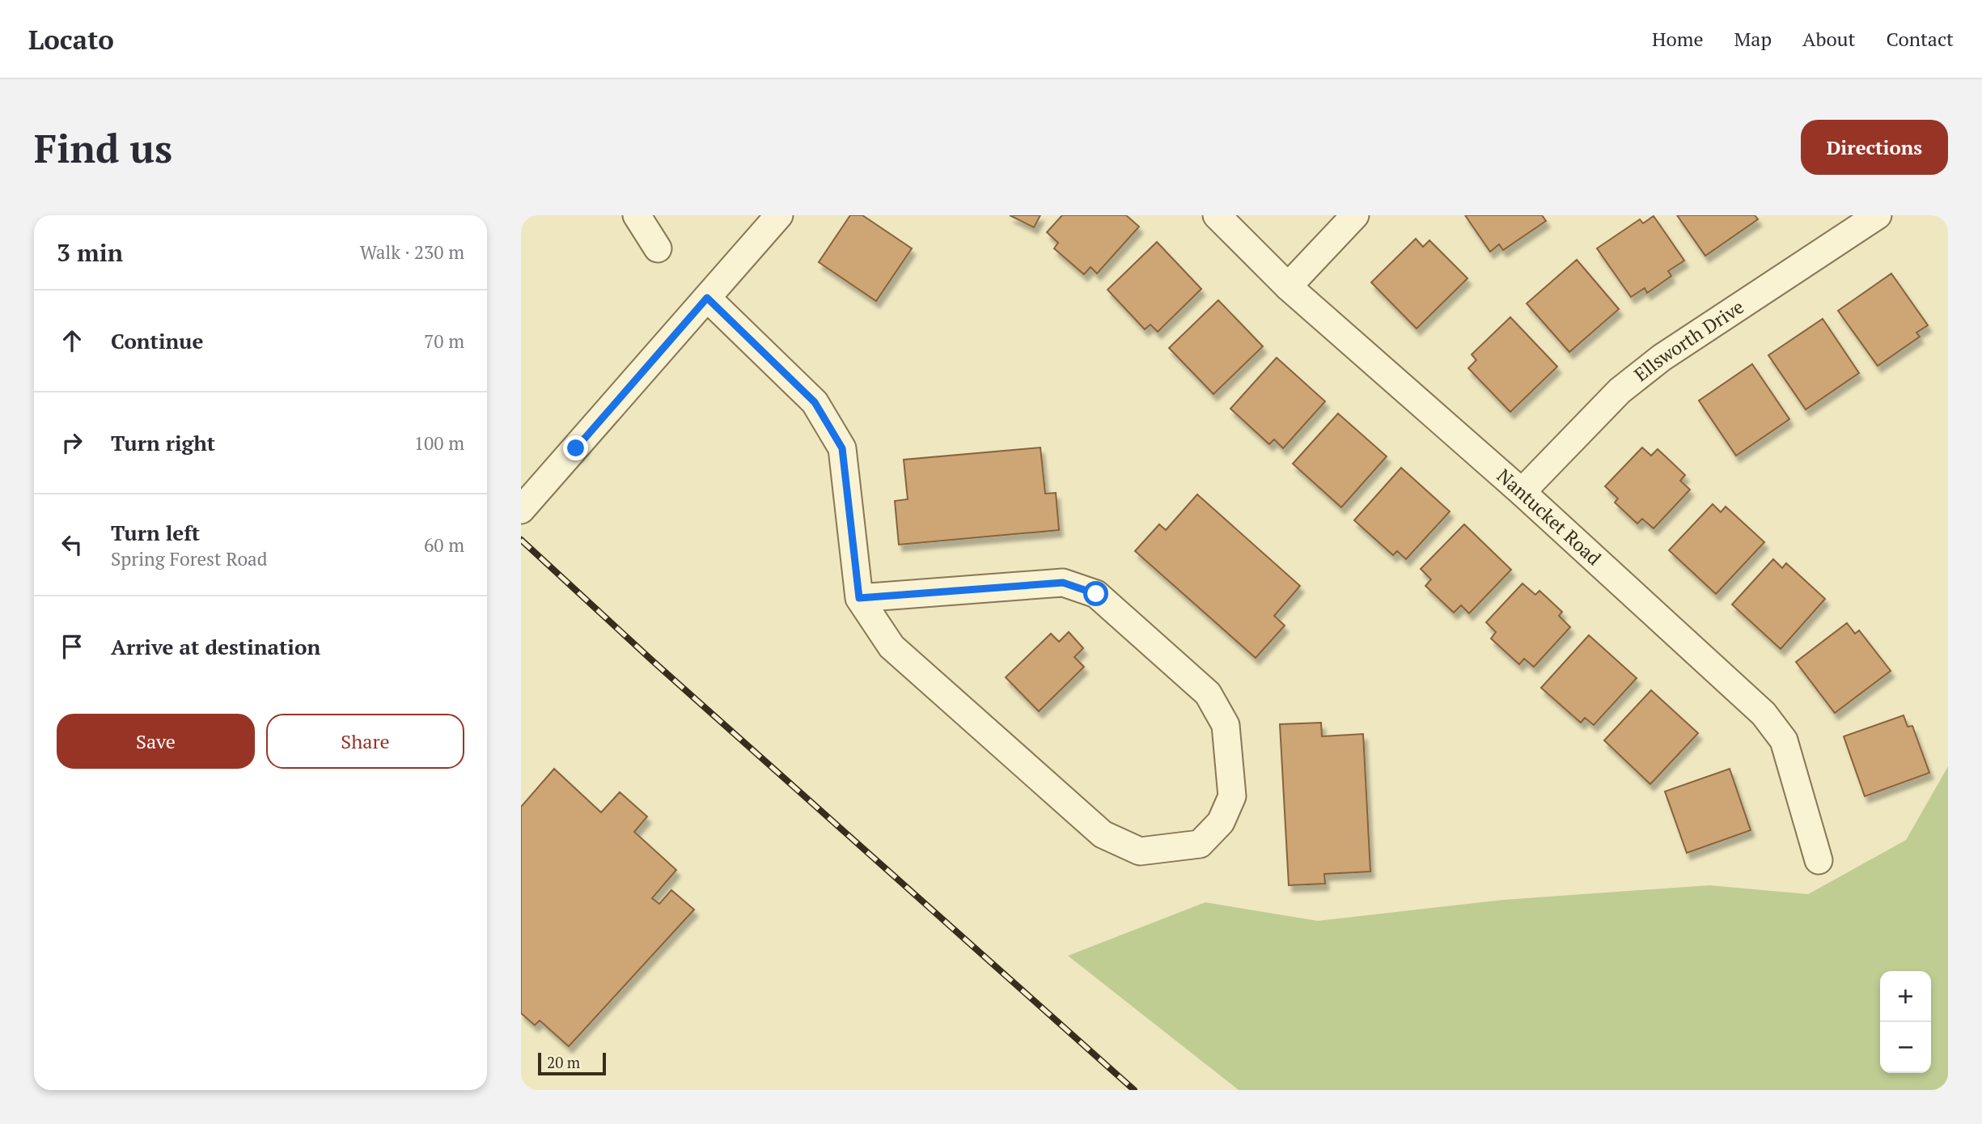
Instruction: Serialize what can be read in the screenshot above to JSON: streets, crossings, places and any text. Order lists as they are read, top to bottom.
{
  "streets": {
    "street": ["Ellsworth Drive", "Nantucket Road"]
  },
  "crossings": [
    ["Ellsworth Drive", "Nantucket Road"]
  ],
  "scale_bar": "20 m",
  "page": {
    "header": "Locato",
    "nav": [
      "Home",
      "Map",
      "About",
      "Contact"
    ],
    "buttons": [
      "Directions",
      ["Save", "Share"]
    ],
    "title": "Find us",
    "heading": ["3 min", "Walk · 230 m"],
    "list": [
      ["Continue", "70 m"],
      ["Turn right", "100 m"],
      ["Turn left", "Spring Forest Road", "60 m"],
      "Arrive at destination"
    ],
    "map_buttons": ["+", "−"],
    "scale": "20 m"
  }
}
